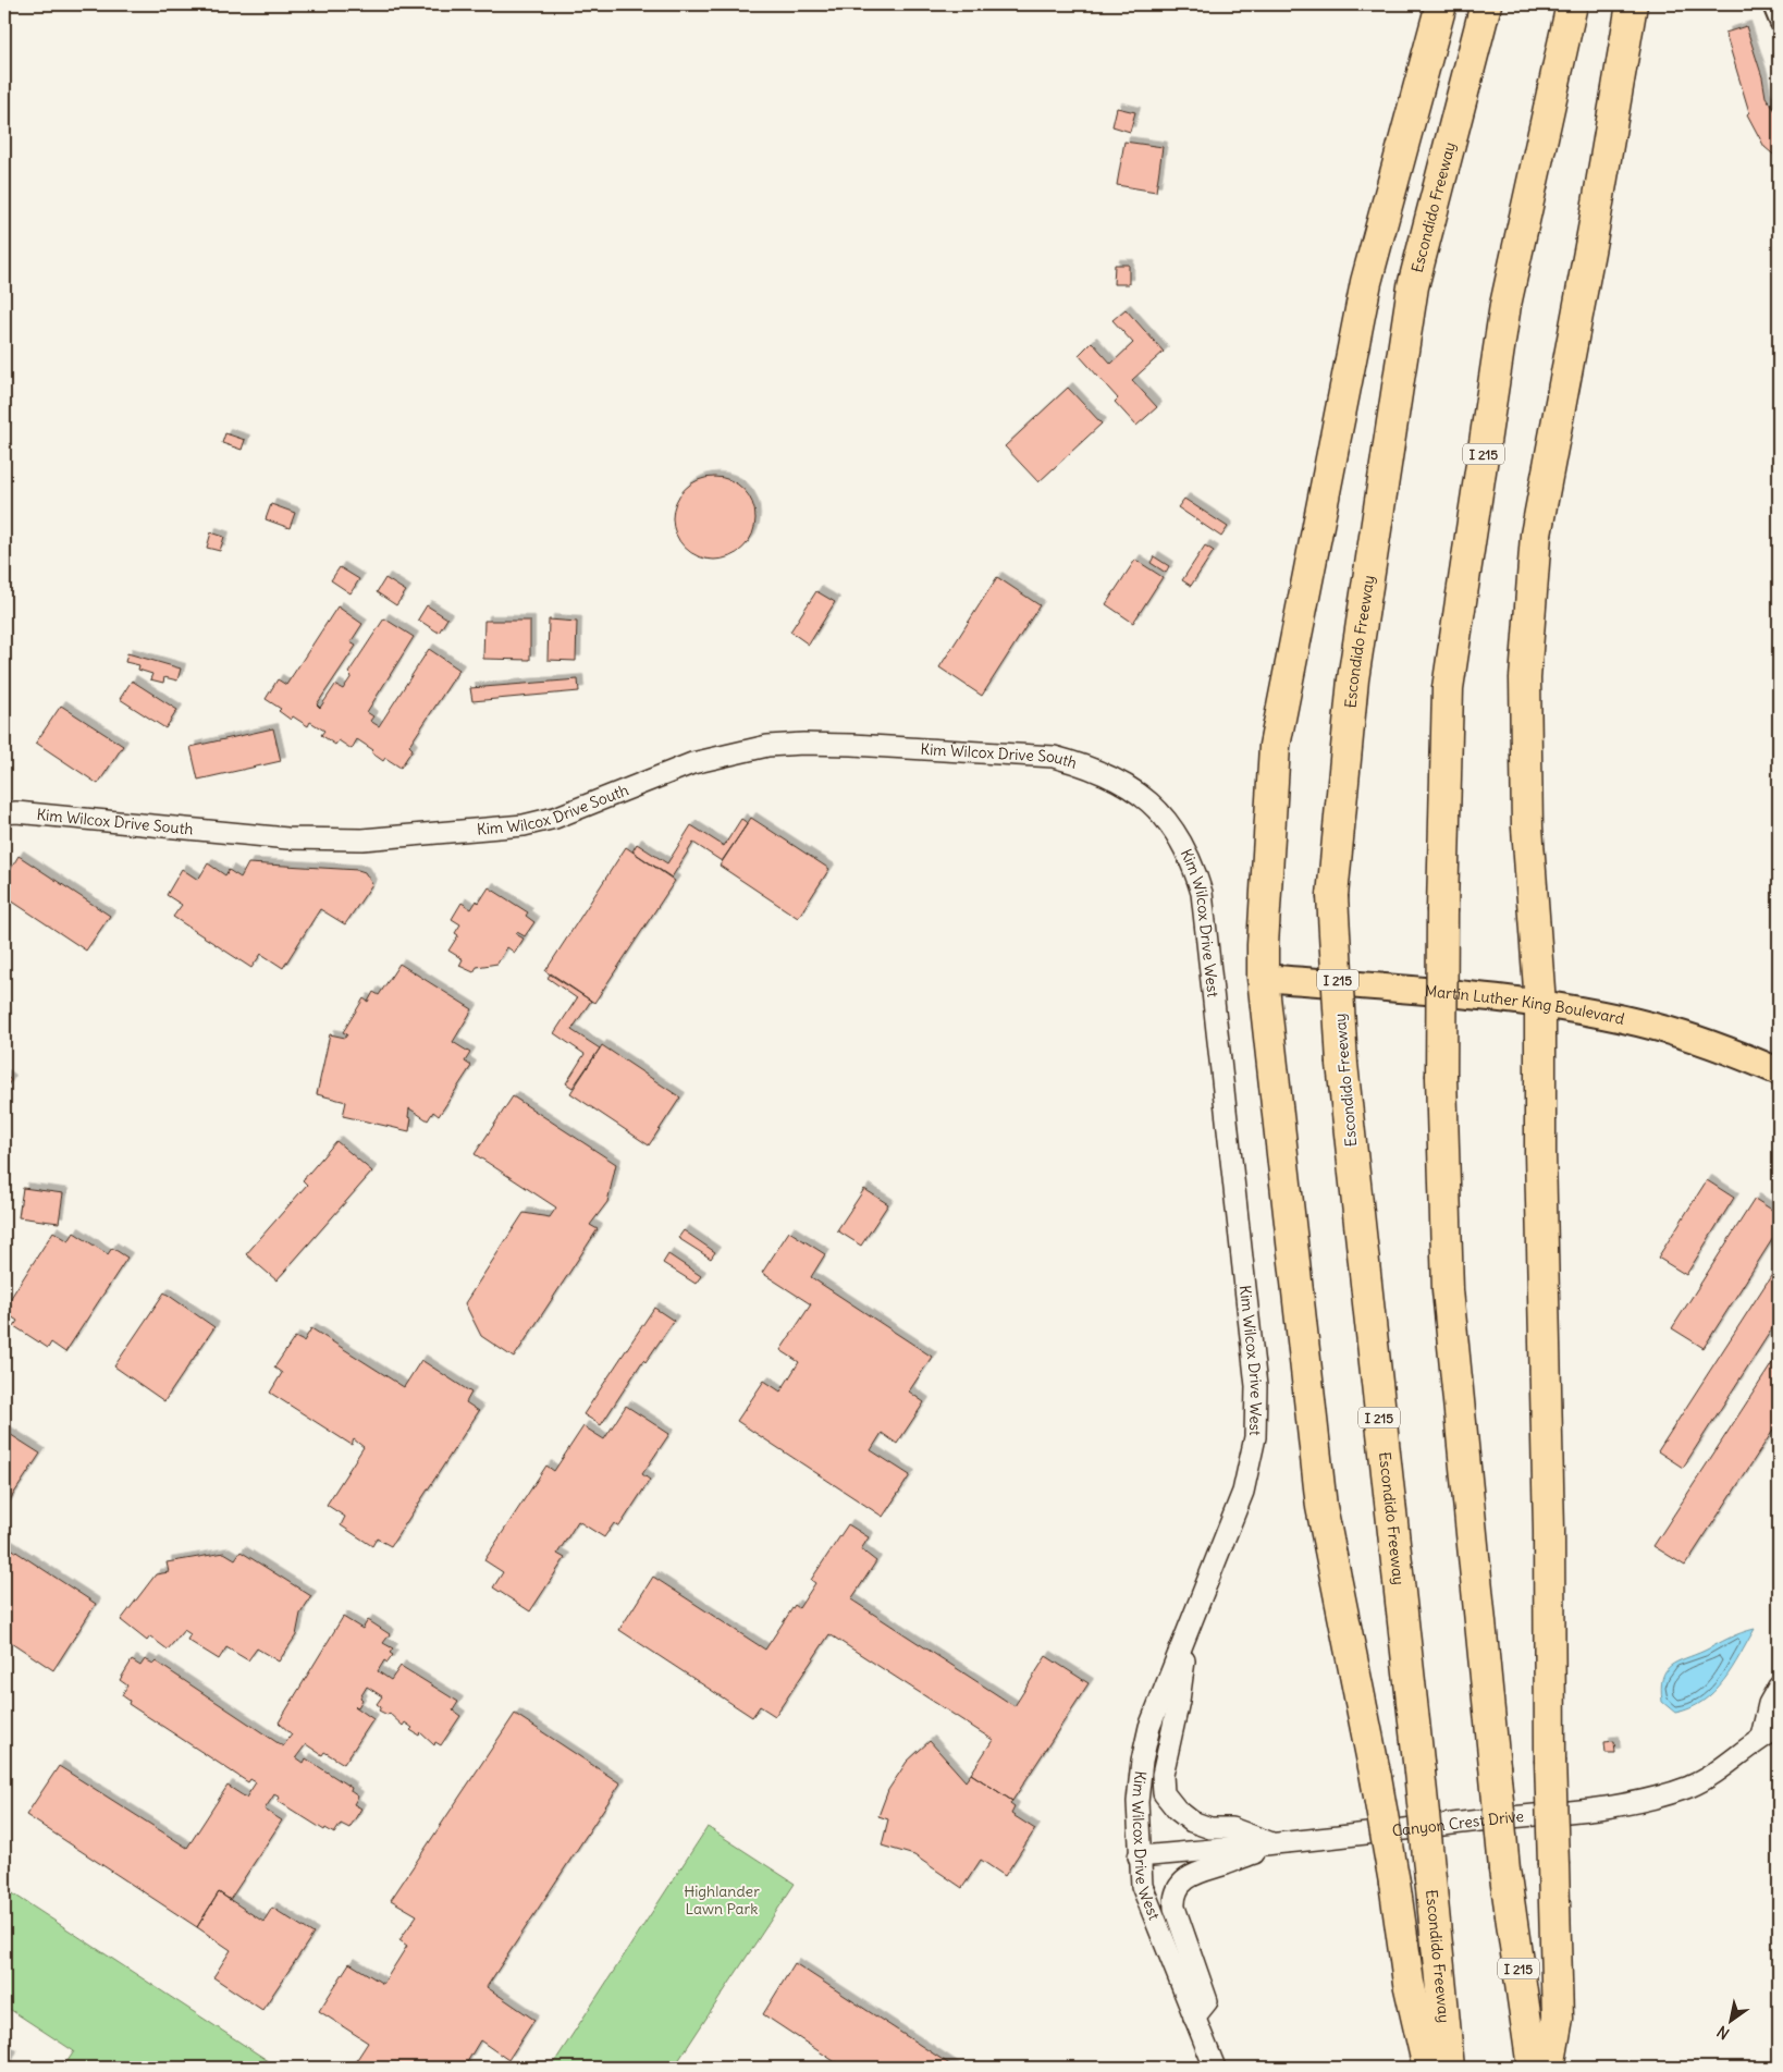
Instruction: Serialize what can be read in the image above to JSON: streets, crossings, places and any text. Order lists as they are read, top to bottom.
{
  "streets": {
    "highway": ["Escondido Freeway", "I 215"],
    "main road": ["Martin Luther King Boulevard"],
    "street": ["Kim Wilcox Drive South", "Kim Wilcox Drive West", "Canyon Crest Drive"]
  },
  "crossings": [
    ["Kim Wilcox Drive South", "Kim Wilcox Drive West"],
    ["Kim Wilcox Drive West", "Canyon Crest Drive"]
  ],
  "parks": ["Highlander Lawn Park"],
  "north": "bottom left"
}
